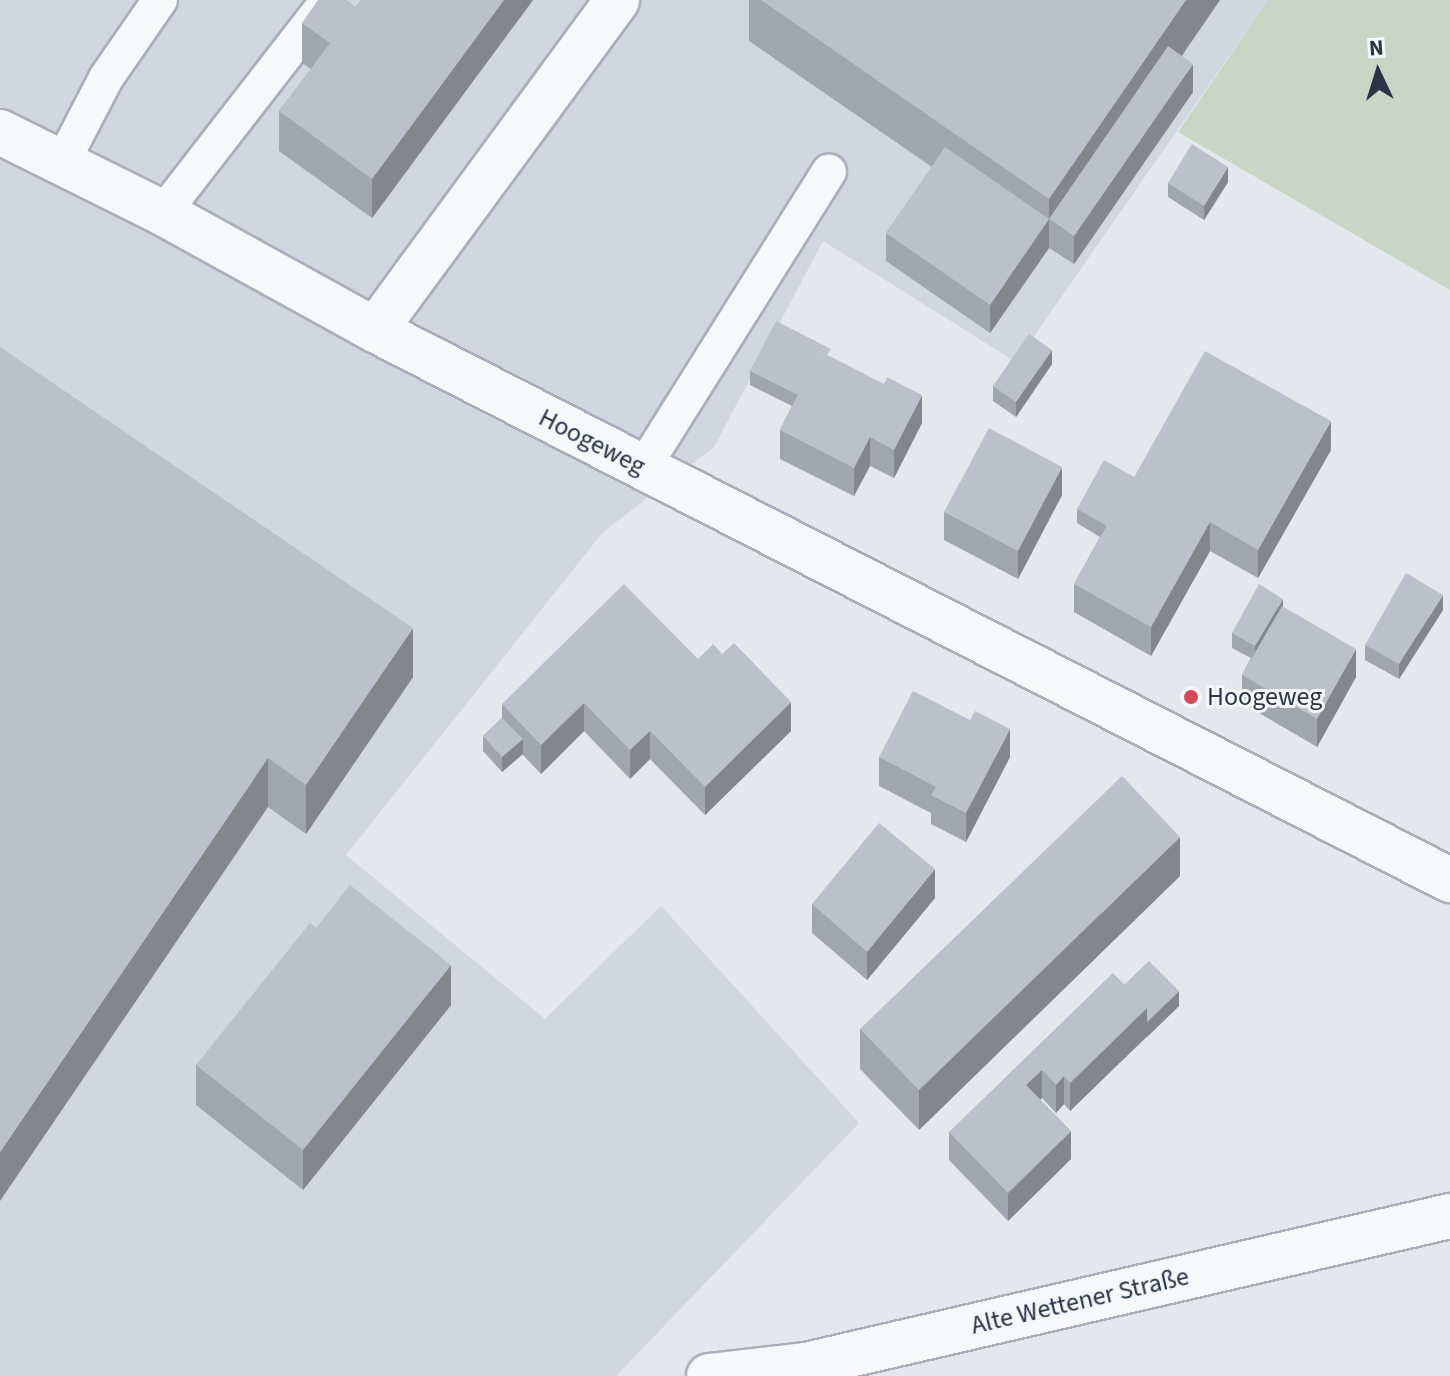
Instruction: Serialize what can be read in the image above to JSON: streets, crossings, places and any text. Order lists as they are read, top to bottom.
{
  "streets": {
    "street": ["Hoogeweg", "Alte Wettener Straße"]
  },
  "places": ["Hoogeweg"],
  "north": "top"
}
